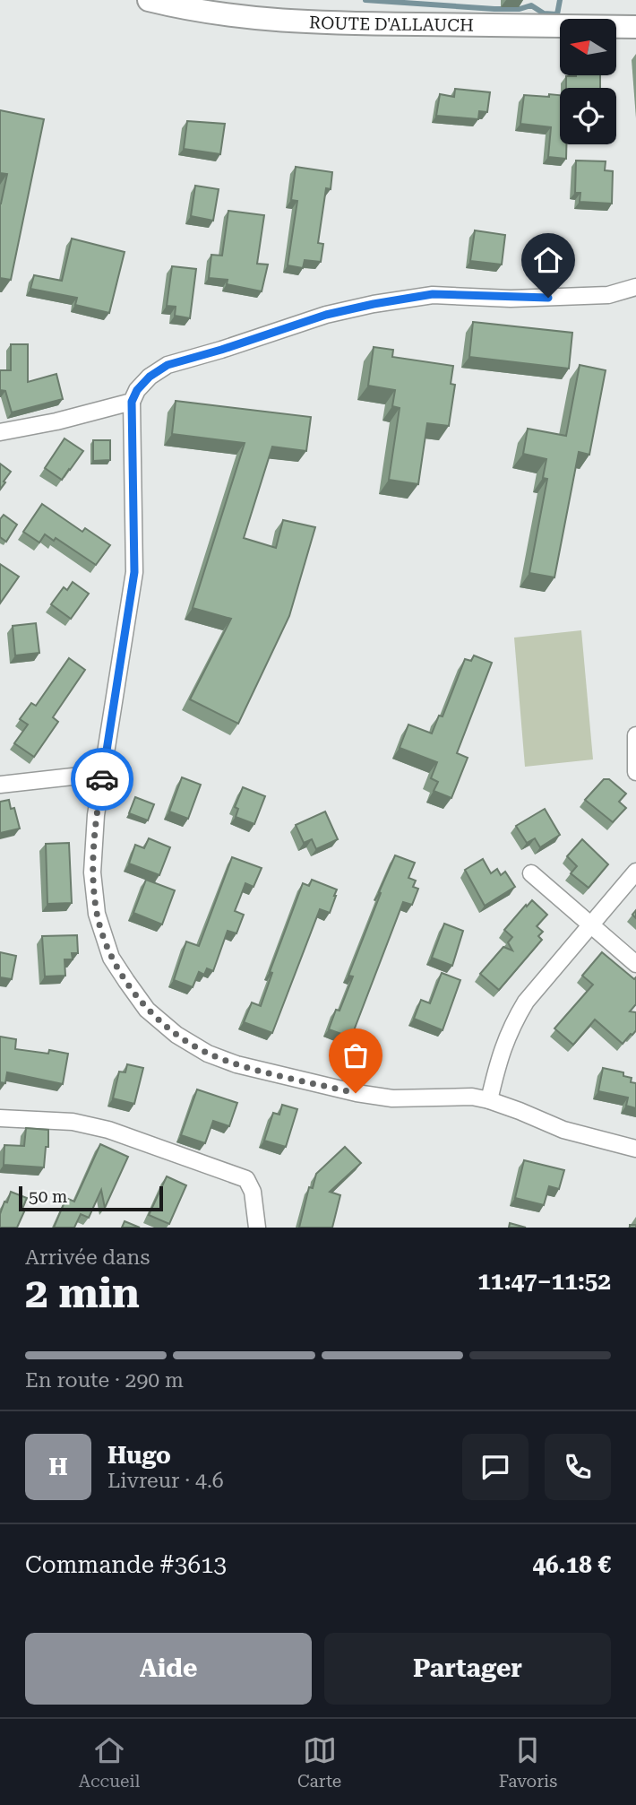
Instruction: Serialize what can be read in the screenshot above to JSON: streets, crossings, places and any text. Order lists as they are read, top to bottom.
{
  "streets": {
    "main road": ["ROUTE D'ALLAUCH"]
  },
  "scale_bar": "50 m",
  "north": "left",
  "page": {
    "scale": "50 m",
    "heading": ["2 min", "Arrivée dans", "11:47–11:52"],
    "panel": [
      "Hugo",
      "Livreur · 4.6",
      "Commande #3613",
      "46.18 €"
    ],
    "bar": "En route · 290 m",
    "round": "H",
    "buttons": ["Aide", "Partager"],
    "tabs": ["Accueil", "Carte", "Favoris"]
  }
}
